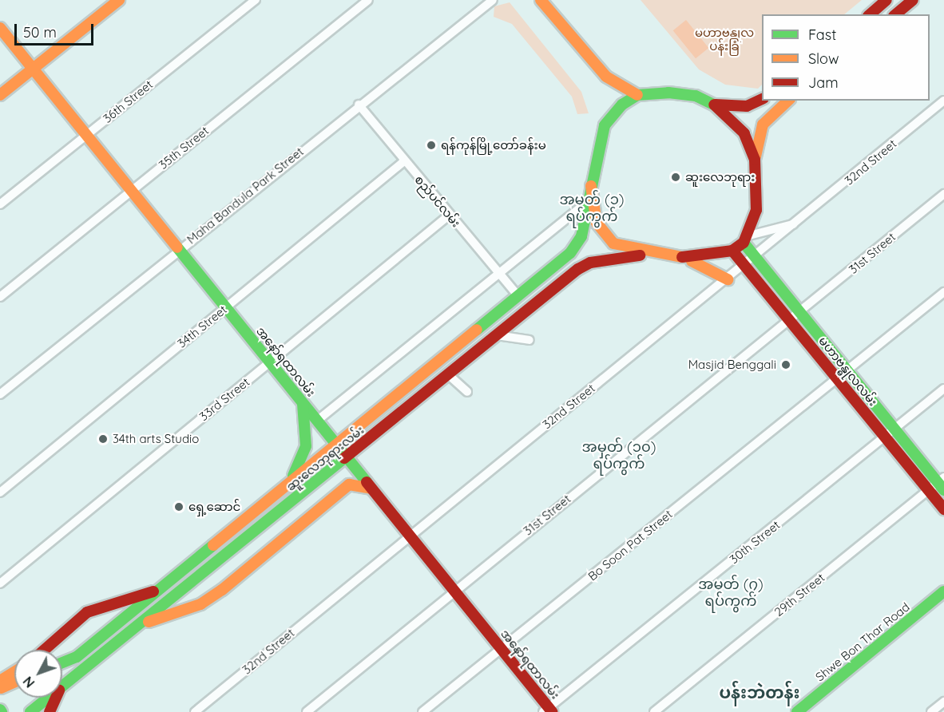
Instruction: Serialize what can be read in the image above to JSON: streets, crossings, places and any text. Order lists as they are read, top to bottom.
{
  "streets": {
    "main road": [
      "အနော်ရထာလမ်း",
      "မဟာဗန္ဓုလလမ်း",
      "ဆူးလေဘုရားလမ်း",
      "Shwe Bon Thar Road"
    ],
    "street": [
      "36th Street",
      "35th Street",
      "32nd Street",
      "Maha Bandula Park Street",
      "စည်ပင်လမ်း",
      "31st Street",
      "34th Street",
      "33rd Street",
      "30th Street",
      "Bo Soon Pat Street",
      "29th Street"
    ]
  },
  "crossings": [
    ["36th Street", "အနော်ရထာလမ်း"],
    ["35th Street", "အနော်ရထာလမ်း"],
    ["32nd Street", "အနော်ရထာလမ်း"],
    ["32nd Street", "မဟာဗန္ဓုလလမ်း"],
    ["Maha Bandula Park Street", "စည်ပင်လမ်း"],
    ["Maha Bandula Park Street", "အနော်ရထာလမ်း"],
    ["စည်ပင်လမ်း", "34th Street"],
    ["စည်ပင်လမ်း", "33rd Street"],
    ["စည်ပင်လမ်း", "ဆူးလေဘုရားလမ်း"],
    ["31st Street", "အနော်ရထာလမ်း"],
    ["31st Street", "မဟာဗန္ဓုလလမ်း"],
    ["34th Street", "အနော်ရထာလမ်း"],
    ["အနော်ရထာလမ်း", "33rd Street"],
    ["အနော်ရထာလမ်း", "ဆူးလေဘုရားလမ်း"],
    ["အနော်ရထာလမ်း", "30th Street"],
    ["အနော်ရထာလမ်း", "Bo Soon Pat Street"],
    ["မဟာဗန္ဓုလလမ်း", "30th Street"],
    ["မဟာဗန္ဓုလလမ်း", "Bo Soon Pat Street"],
    ["မဟာဗန္ဓုလလမ်း", "29th Street"]
  ],
  "districts": [
    "အမှတ် (၁) ရပ်ကွက်",
    "အမှတ် (၁၀) ရပ်ကွက်",
    "အမှတ် (၇) ရပ်ကွက်",
    "ပန်းဘဲတန်း"
  ],
  "parks": ["မဟာဗန္ဓုလ ပန်းခြံ"],
  "places": [
    "ရန်ကုန်မြို့တော်ခန်းမ",
    "ဆူးလေဘုရား",
    "Masjid Benggali",
    "34th arts Studio",
    "ရှေ့ဆောင်"
  ],
  "legend": ["Fast", "Slow", "Jam"],
  "scale_bar": "50 m",
  "north": "bottom left"
}
